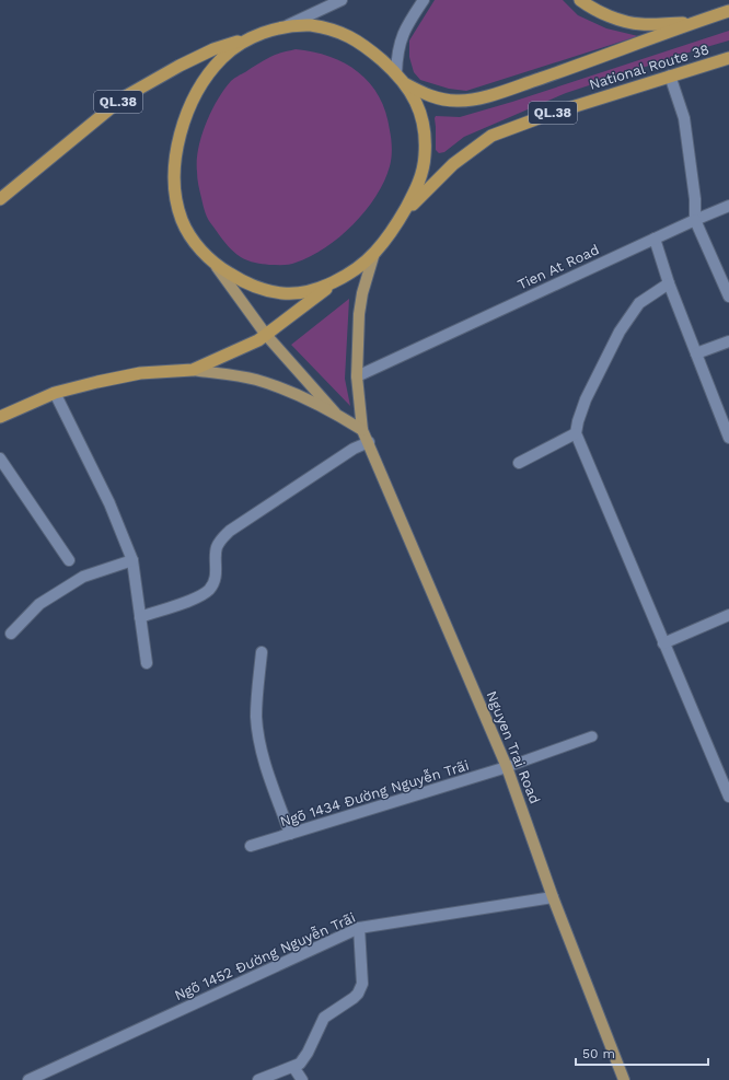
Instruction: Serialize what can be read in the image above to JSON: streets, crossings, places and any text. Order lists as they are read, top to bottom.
{
  "streets": {
    "highway": ["National Route 38", "QL.38", "Nguyen Trai Road"],
    "street": ["Tien At Road", "Ngõ 1434 Đường Nguyễn Trãi", "Ngõ 1452 Đường Nguyễn Trãi"]
  },
  "crossings": [
    ["Tien At Road", "Nguyen Trai Road"],
    ["Nguyen Trai Road", "Ngõ 1434 Đường Nguyễn Trãi"],
    ["Nguyen Trai Road", "Ngõ 1452 Đường Nguyễn Trãi"]
  ],
  "scale_bar": "50 m"
}
